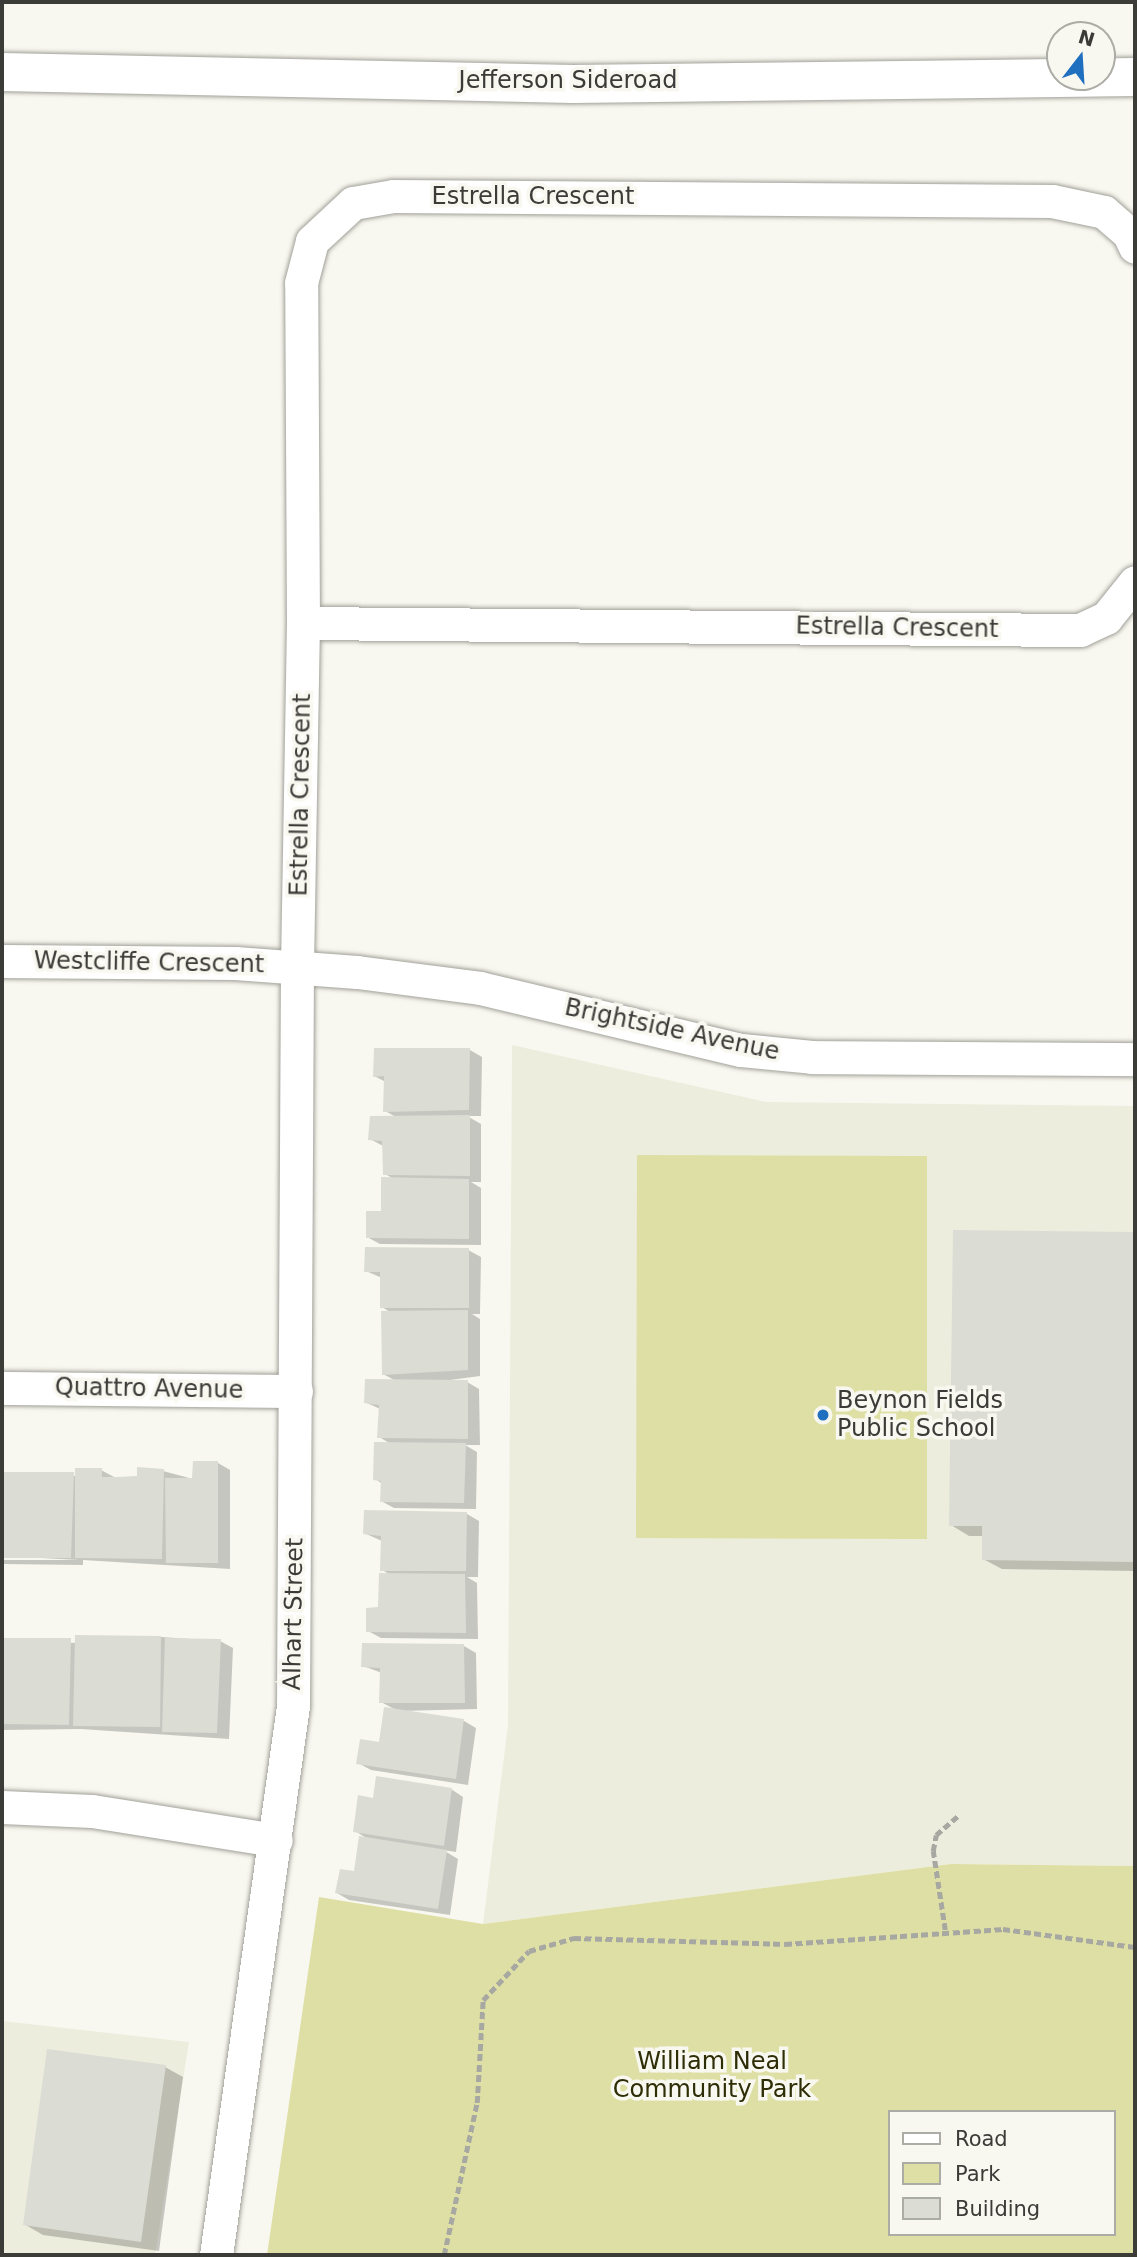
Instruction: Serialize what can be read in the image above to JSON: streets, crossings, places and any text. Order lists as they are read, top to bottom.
{
  "streets": {
    "street": [
      "Jefferson Sideroad",
      "Estrella Crescent",
      "Westcliffe Crescent",
      "Brightside Avenue",
      "Quattro Avenue",
      "Alhart Street"
    ]
  },
  "crossings": [
    ["Estrella Crescent", "Westcliffe Crescent"],
    ["Estrella Crescent", "Brightside Avenue"],
    ["Estrella Crescent", "Alhart Street"],
    ["Westcliffe Crescent", "Brightside Avenue"],
    ["Westcliffe Crescent", "Alhart Street"],
    ["Brightside Avenue", "Alhart Street"],
    ["Quattro Avenue", "Alhart Street"]
  ],
  "parks": ["William Neal Community Park"],
  "places": ["Beynon Fields Public School"],
  "legend": ["Road", "Park", "Building"],
  "north": "top"
}
